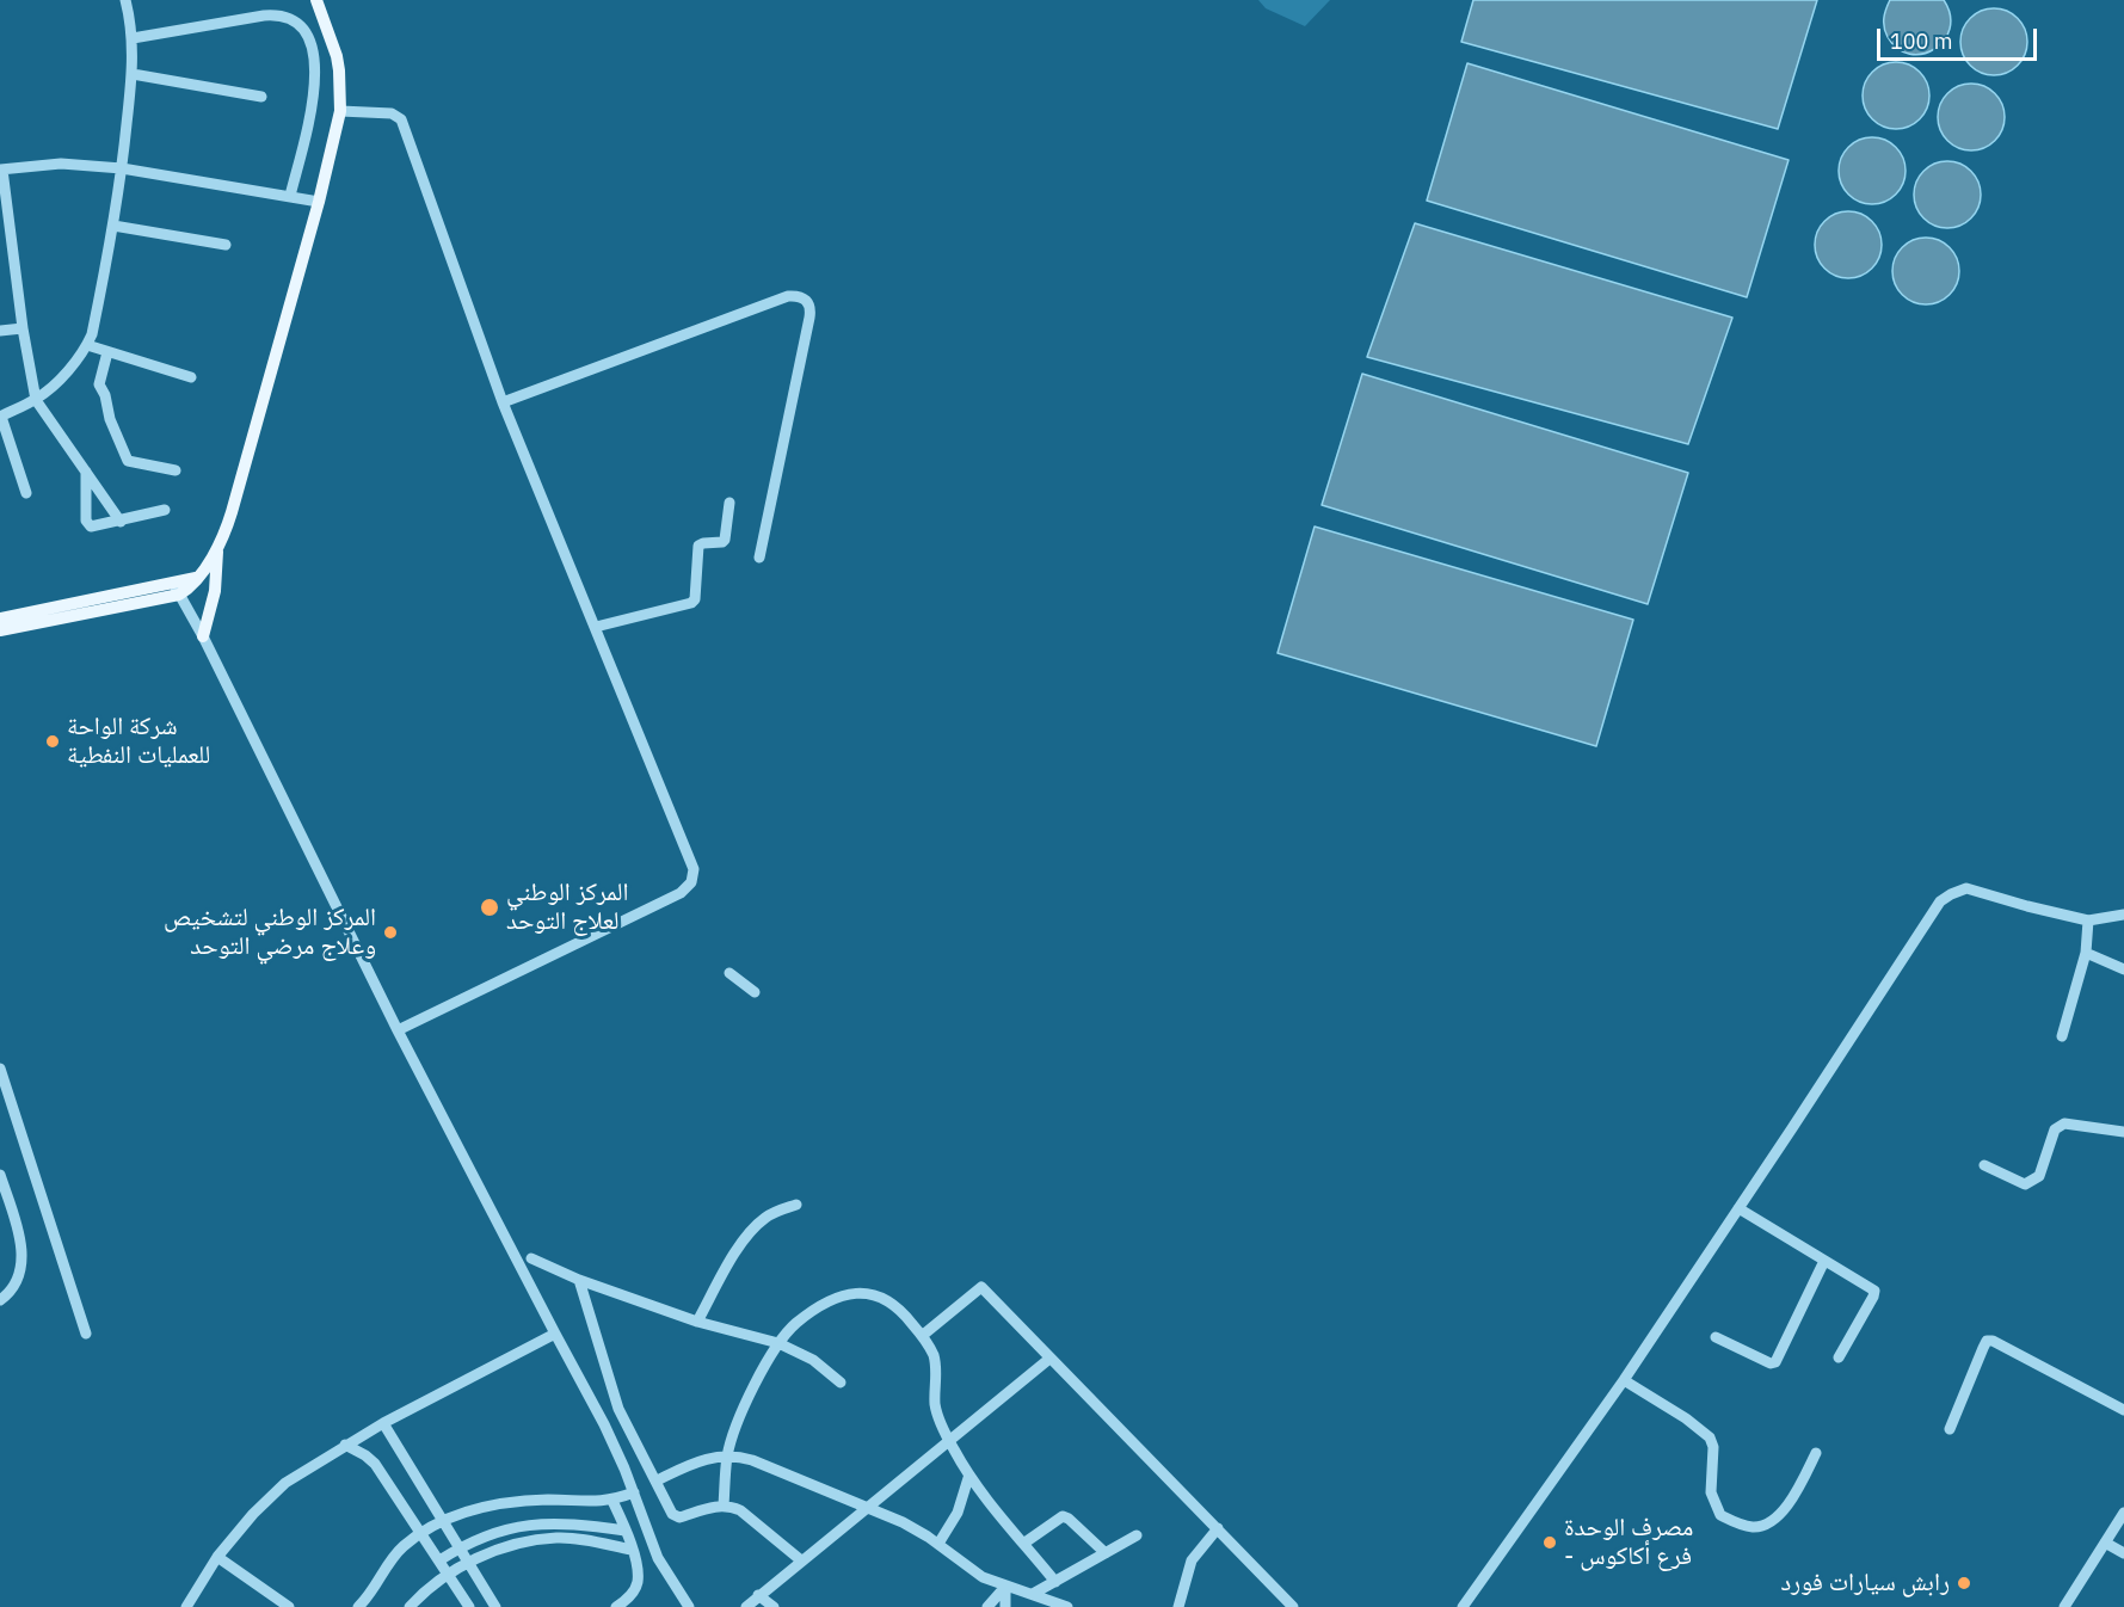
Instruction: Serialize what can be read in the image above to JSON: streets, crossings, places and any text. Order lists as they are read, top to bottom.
{
  "places": [
    "شركة الواحة للعمليات النفطية",
    "المركز الوطني لعلاج التوحد",
    "المركز الوطني لتشخيص وعلاج مرضي التوحد",
    "مصرف الوحدة - فرع أكاكوس",
    "رابش سيارات فورد"
  ],
  "scale_bar": "100 m"
}
